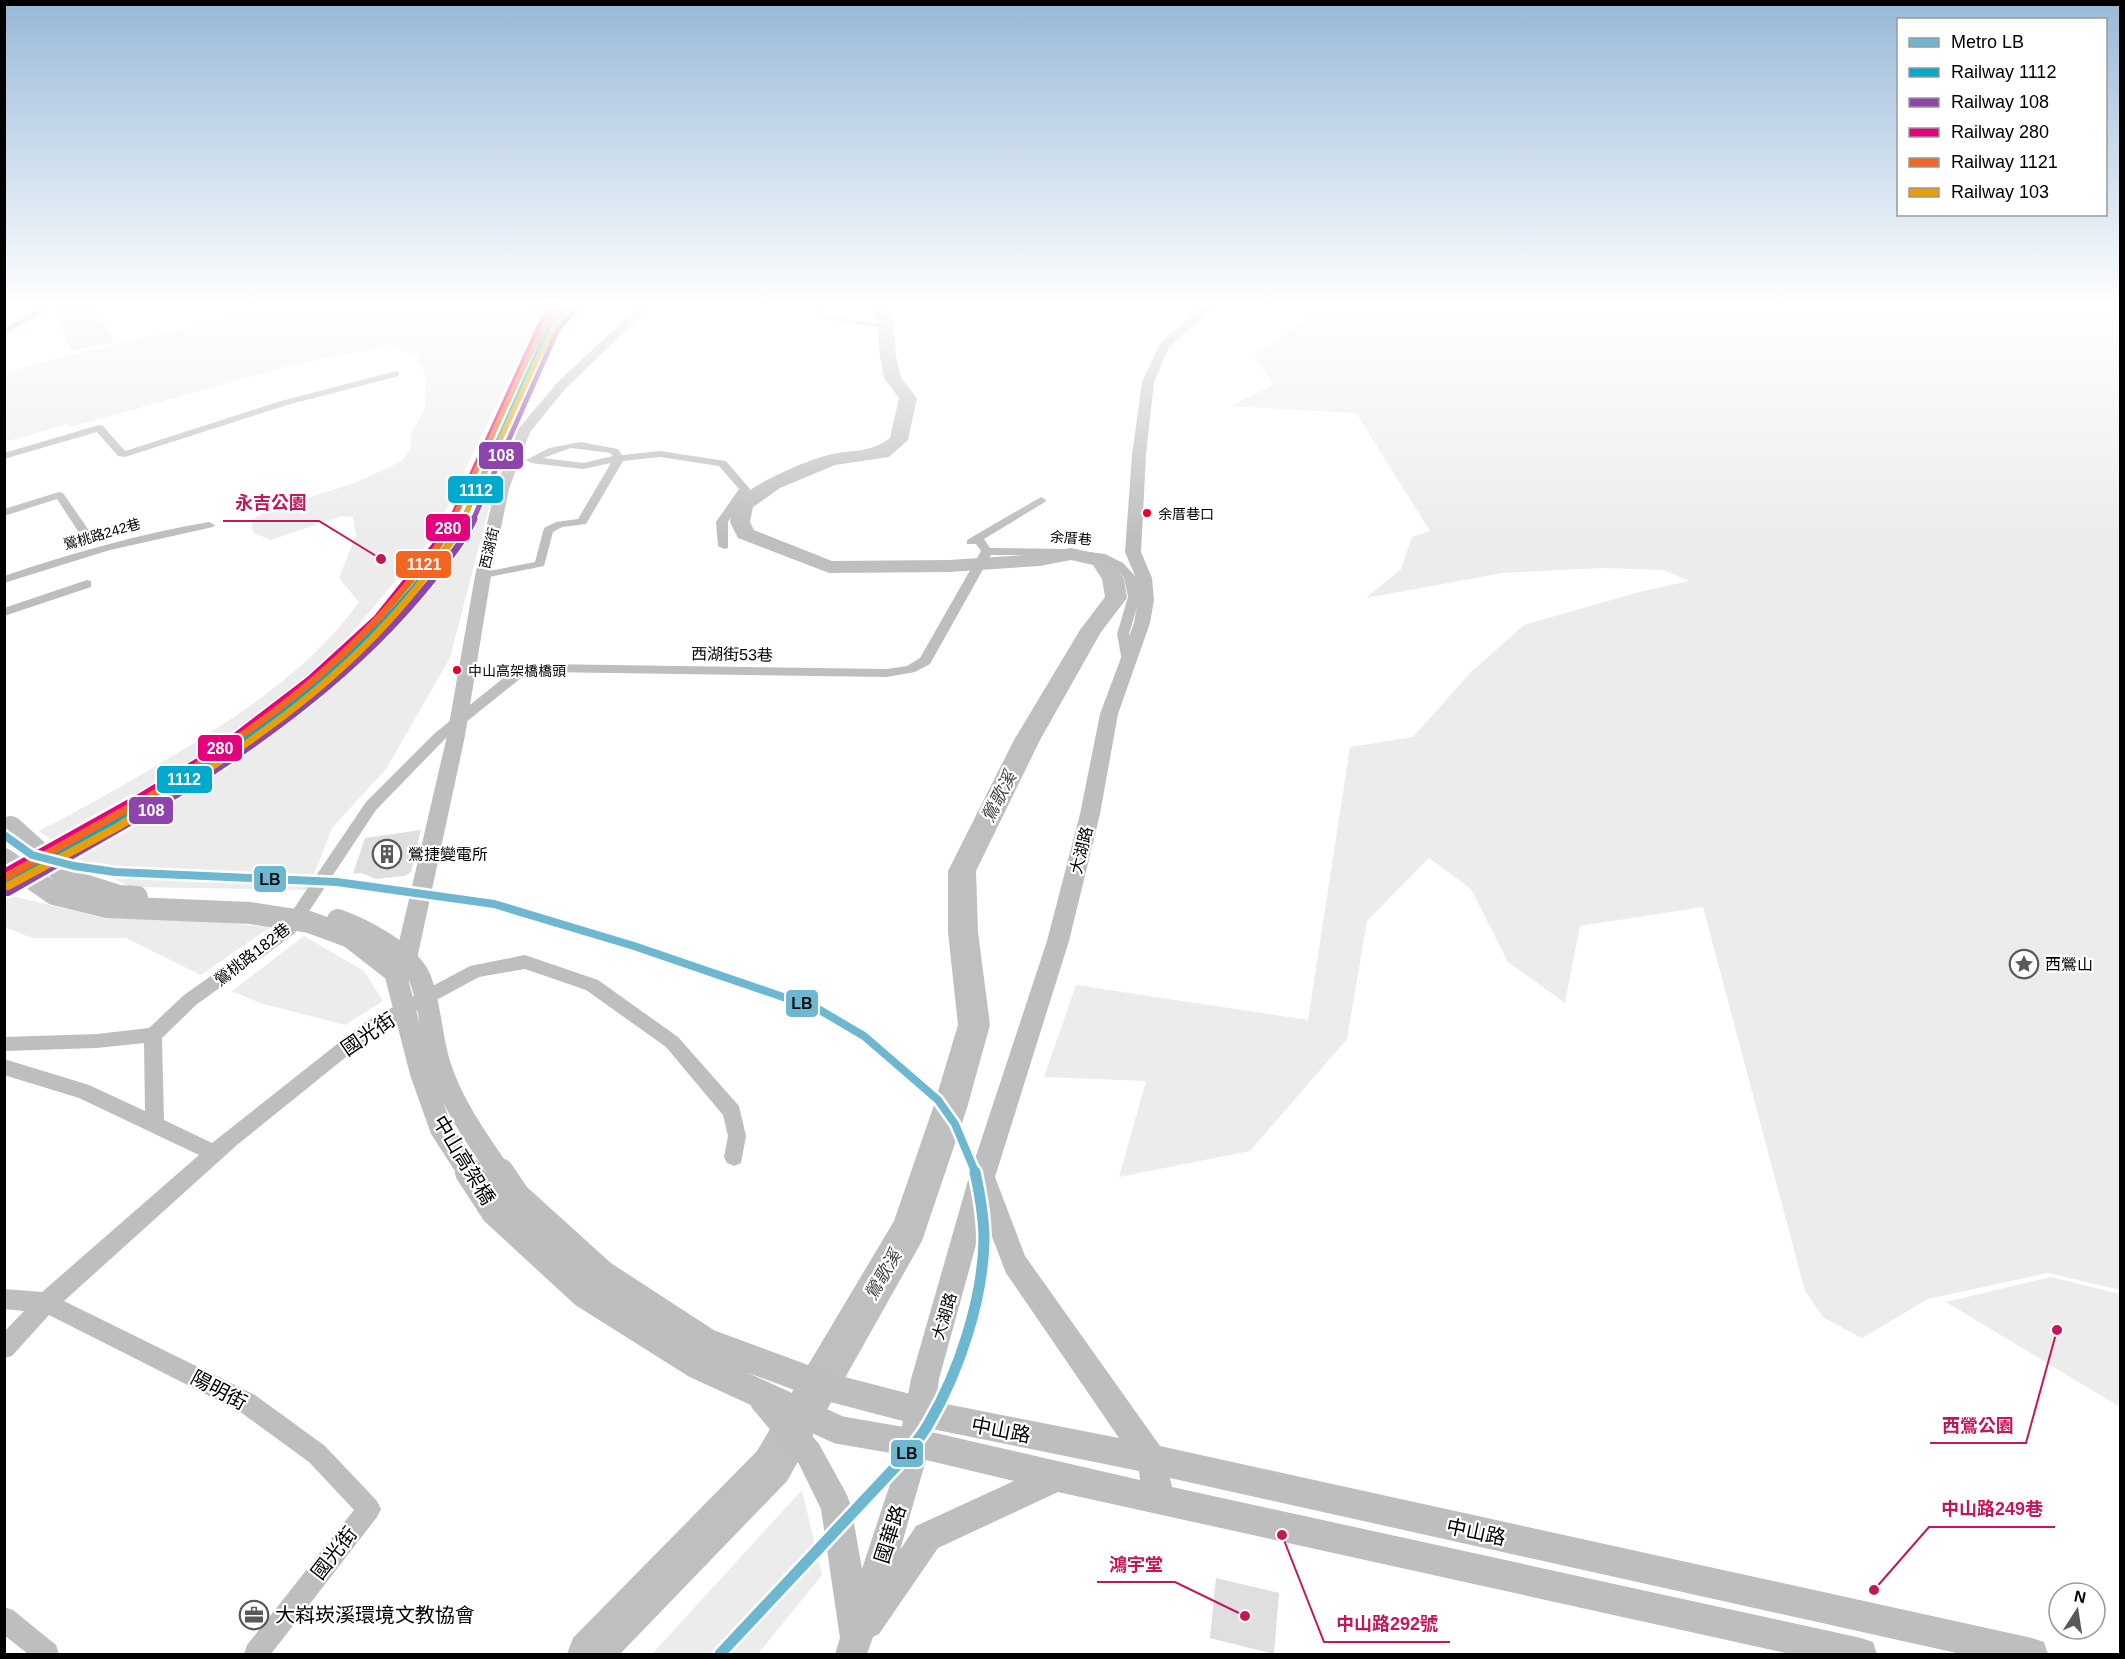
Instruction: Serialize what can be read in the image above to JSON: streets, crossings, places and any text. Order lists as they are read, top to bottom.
{
  "streets": {
    "street": [
      "鶯桃路242巷",
      "余厝巷",
      "西湖街",
      "西湖街53巷",
      "大湖路",
      "鶯桃路182巷",
      "國光街",
      "中山高架橋",
      "陽明街",
      "中山路",
      "國華路"
    ]
  },
  "crossings": [
    ["余厝巷", "西湖街53巷"],
    ["余厝巷", "大湖路"],
    ["西湖街", "西湖街53巷"],
    ["西湖街", "鶯桃路182巷"],
    ["西湖街", "中山高架橋"],
    ["西湖街53巷", "鶯桃路182巷"],
    ["西湖街53巷", "中山高架橋"],
    ["大湖路", "中山高架橋"],
    ["大湖路", "中山路"],
    ["大湖路", "國華路"],
    ["鶯桃路182巷", "中山高架橋"],
    ["國光街", "陽明街"],
    ["中山高架橋", "中山路"],
    ["中山高架橋", "國華路"],
    ["中山路", "國華路"]
  ],
  "water": ["鶯歌溪"],
  "places": {
    "other": [
      "余厝巷口",
      "永吉公園",
      "中山高架橋橋頭",
      "西鶯公園",
      "中山路292號",
      "中山路249巷",
      "鴻宇堂"
    ],
    "building": ["鶯捷變電所"],
    "place": ["西鶯山"],
    "office": ["大嵙崁溪環境文教協會"]
  },
  "lines": [
    "rail line 1112",
    "rail line 108",
    "rail line 280",
    "rail line 1121",
    "rail line 103",
    "metro line LB"
  ],
  "legend": [
    "Metro LB",
    "Railway 1112",
    "Railway 108",
    "Railway 280",
    "Railway 1121",
    "Railway 103"
  ],
  "north": "top"
}
